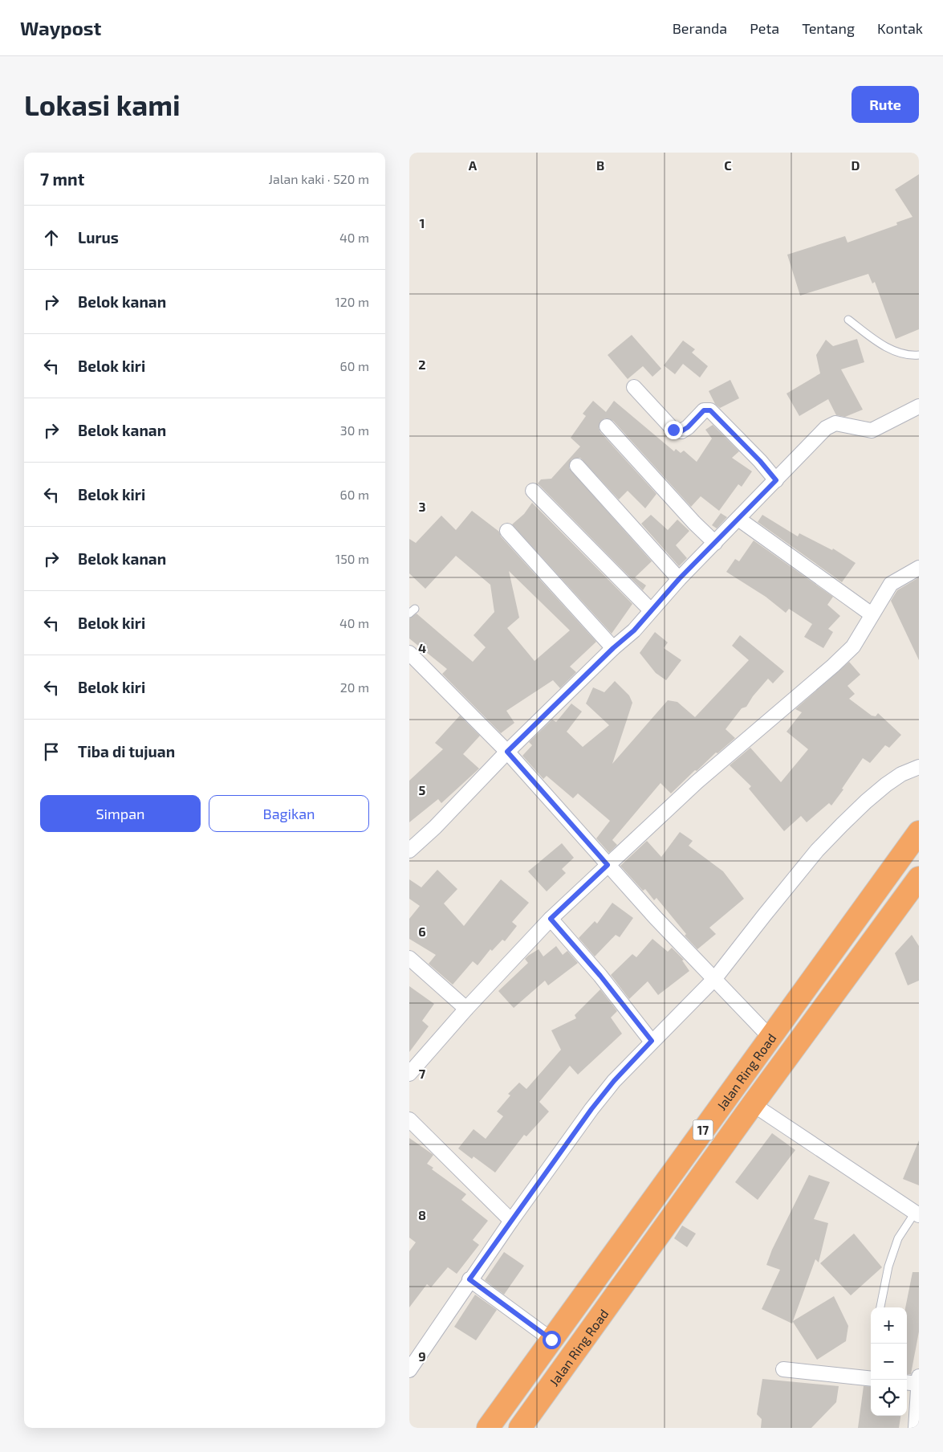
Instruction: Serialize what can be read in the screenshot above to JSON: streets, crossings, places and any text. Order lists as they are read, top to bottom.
{
  "streets": {
    "highway": ["Jalan Ring Road", "17"]
  },
  "page": {
    "header": "Waypost",
    "nav": [
      "Beranda",
      "Peta",
      "Tentang",
      "Kontak"
    ],
    "buttons": [
      "Rute",
      ["Simpan", "Bagikan"]
    ],
    "title": "Lokasi kami",
    "heading": ["7 mnt", "Jalan kaki · 520 m"],
    "list": [
      ["Lurus", "40 m"],
      ["Belok kanan", "120 m"],
      ["Belok kiri", "60 m"],
      ["Belok kanan", "30 m"],
      ["Belok kiri", "60 m"],
      ["Belok kanan", "150 m"],
      ["Belok kiri", "40 m"],
      ["Belok kiri", "20 m"],
      "Tiba di tujuan"
    ],
    "map_buttons": ["+", "−"]
  },
  "grid": {
    "columns": [
      "A",
      "B",
      "C",
      "D"
    ],
    "rows": [
      "1",
      "2",
      "3",
      "4",
      "5",
      "6",
      "7",
      "8",
      "9"
    ]
  }
}
